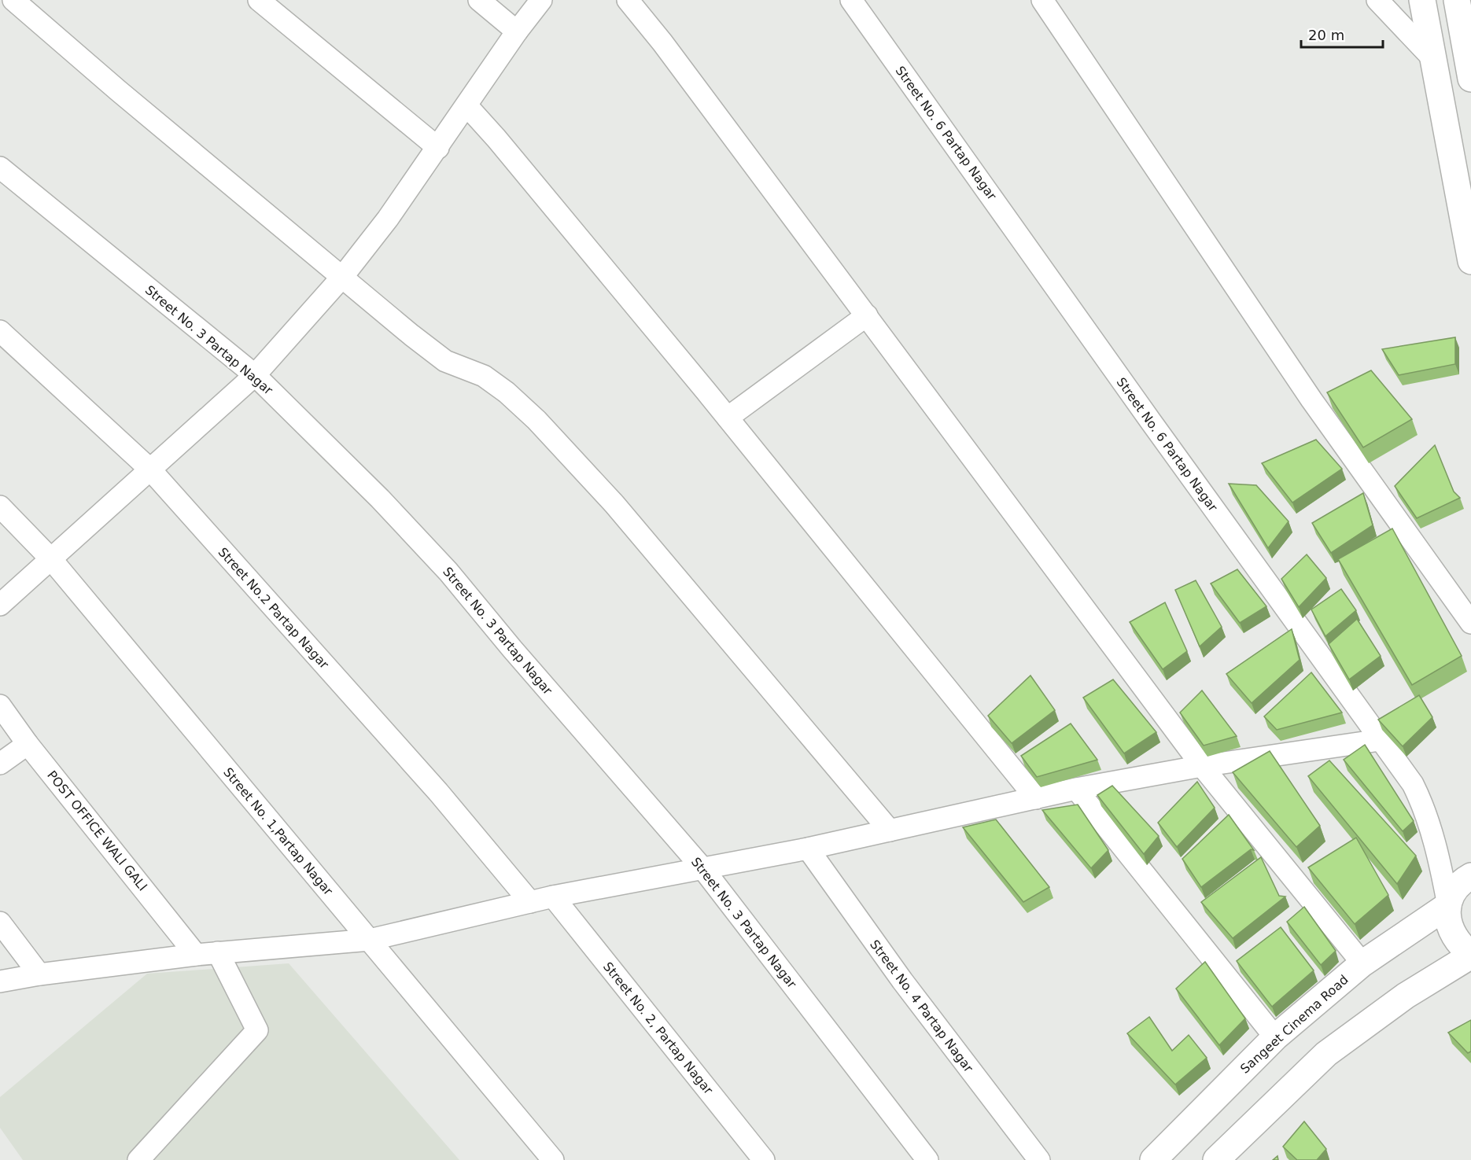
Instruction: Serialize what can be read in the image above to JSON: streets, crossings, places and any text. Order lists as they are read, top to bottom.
{
  "streets": {
    "street": [
      "Street No. 6 Partap Nagar",
      "Street No. 3 Partap Nagar",
      "Street No.2 Partap Nagar",
      "POST OFFICE WALI GALI",
      "Street No. 1,Partap Nagar",
      "Street No. 4 Partap Nagar",
      "Sangeet Cinema Road",
      "Street No. 2, Partap Nagar"
    ]
  },
  "crossings": [
    ["Street No. 6 Partap Nagar", "Sangeet Cinema Road"]
  ],
  "scale_bar": "20 m"
}
